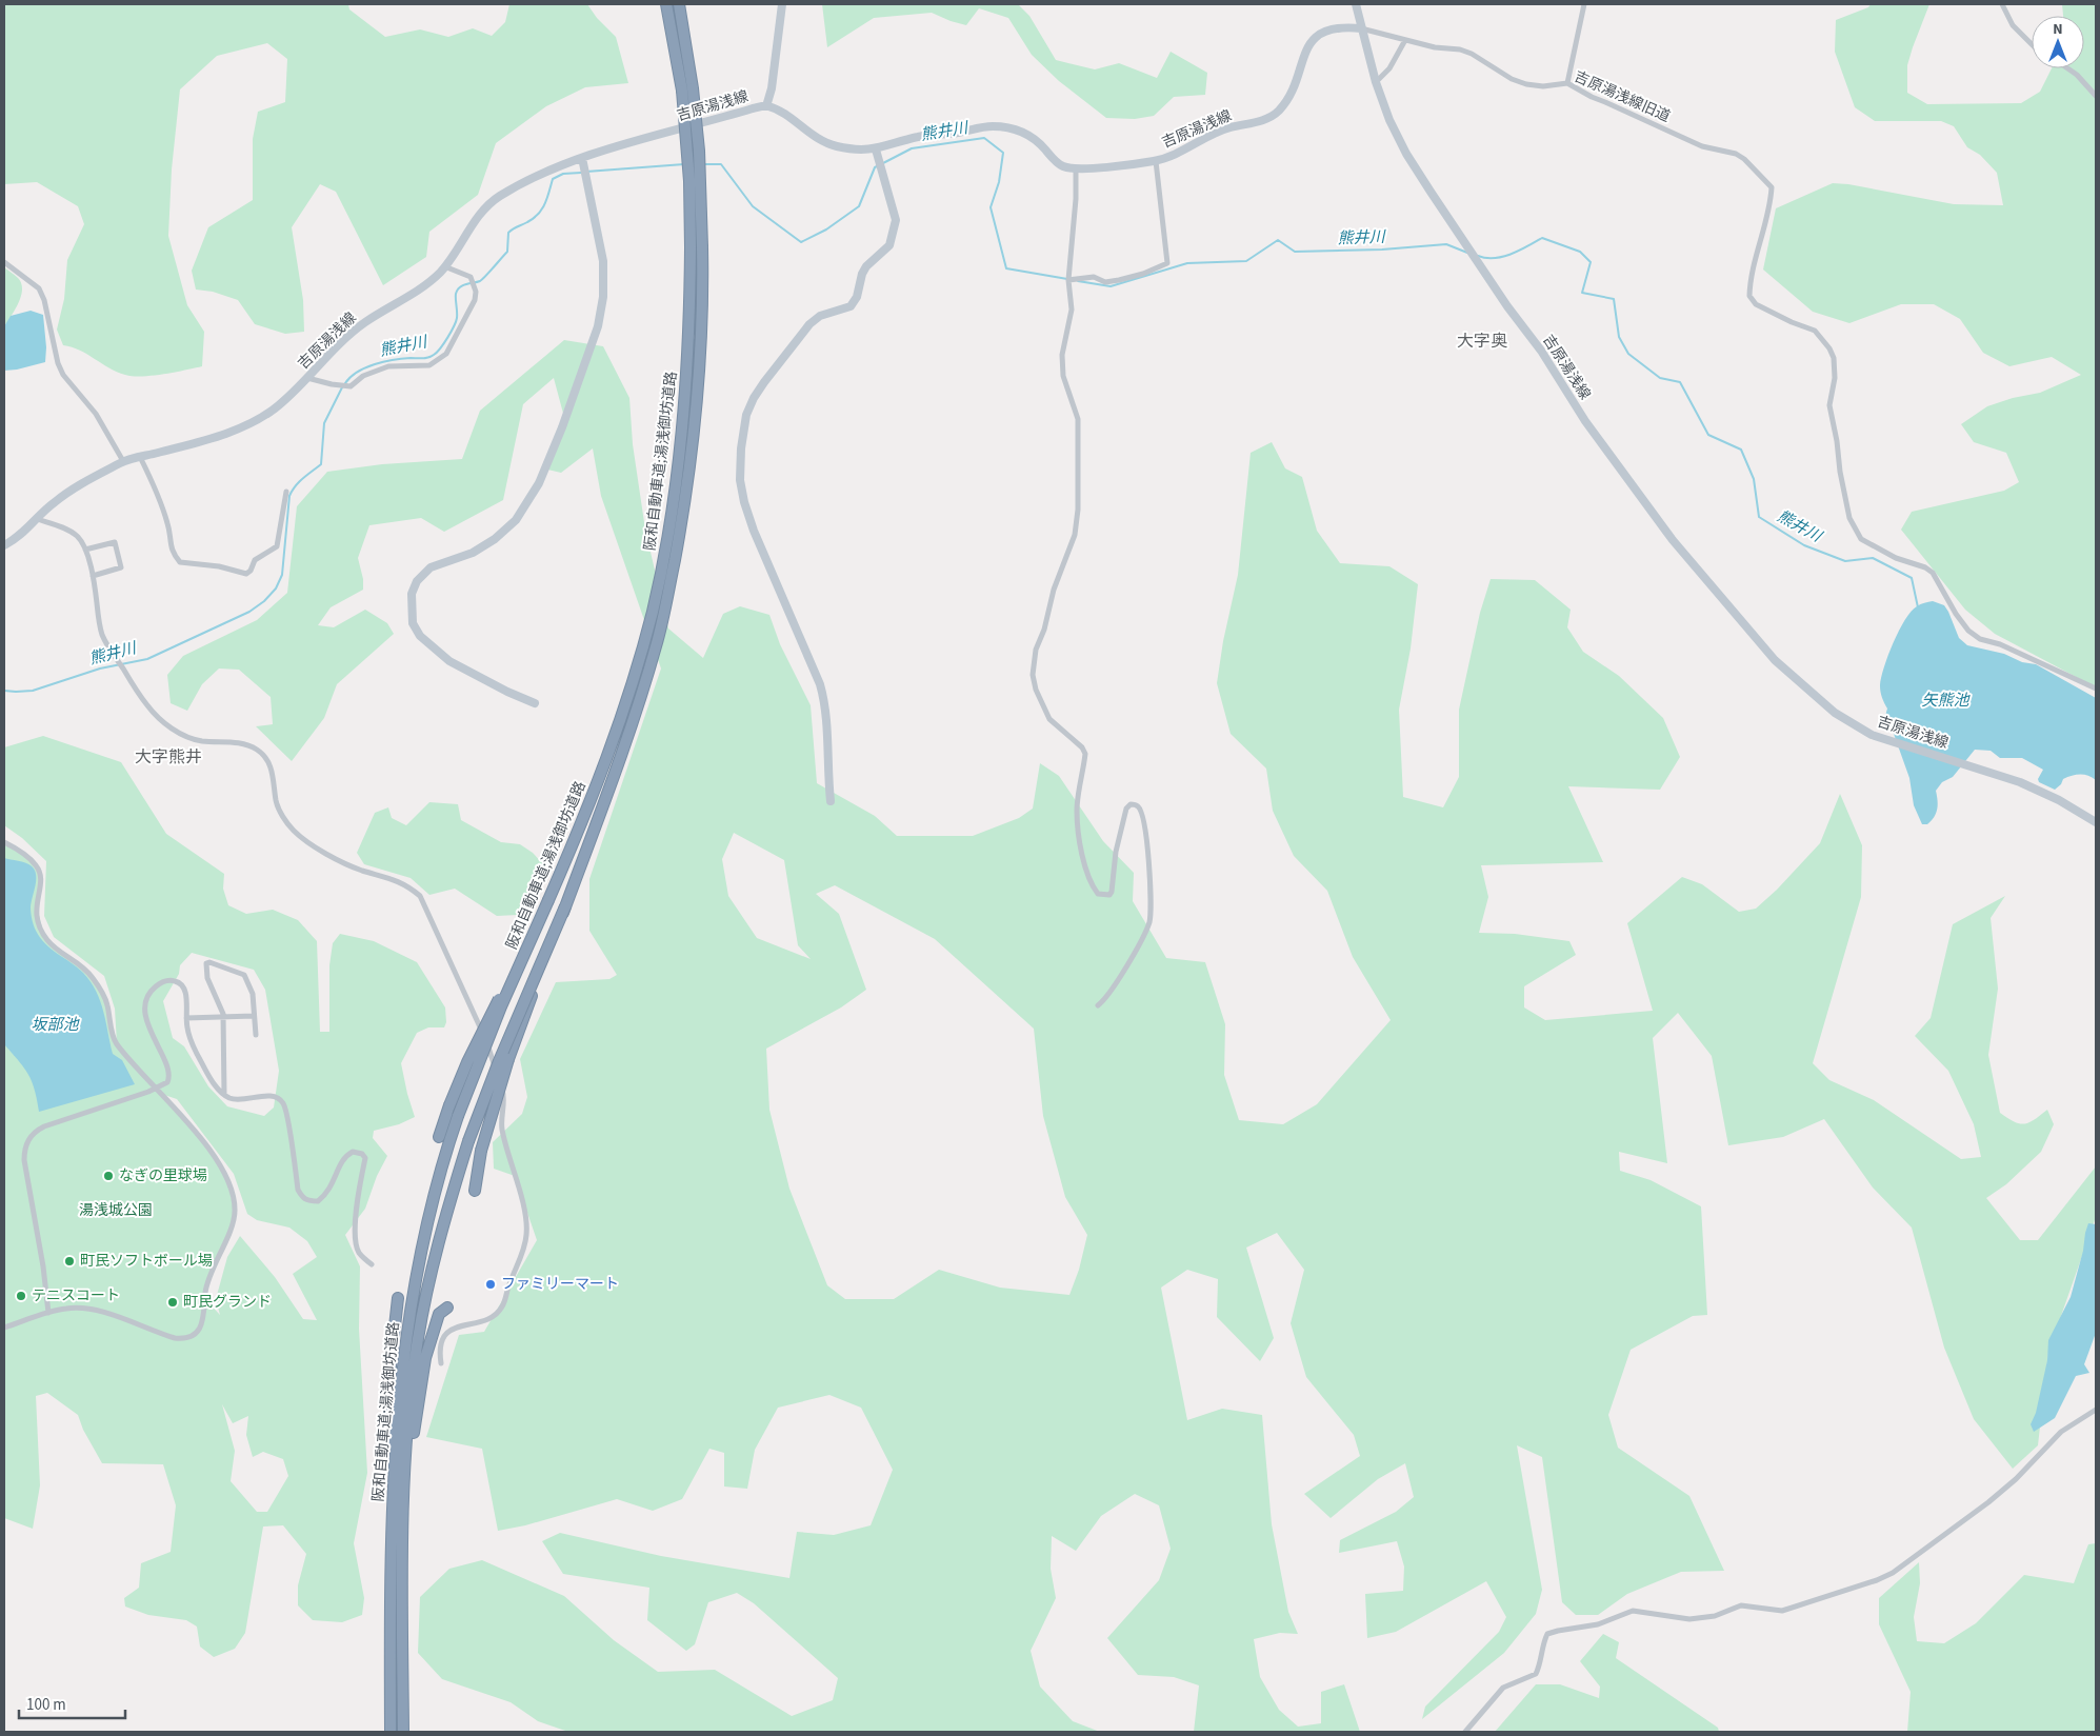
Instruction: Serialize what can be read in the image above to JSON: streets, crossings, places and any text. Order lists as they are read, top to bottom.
{
  "streets": {
    "highway": ["阪和自動車道;湯浅御坊道路"],
    "main road": ["吉原湯浅線"],
    "street": ["吉原湯浅線旧道"]
  },
  "crossings": [
    ["吉原湯浅線旧道", "吉原湯浅線"]
  ],
  "districts": ["大字奥", "大字熊井"],
  "water": ["熊井川", "矢熊池", "坂部池"],
  "parks": ["湯浅城公園"],
  "places": [
    "なぎの里球場",
    "町民ソフトボール場",
    "ファミリーマート",
    "テニスコート",
    "町民グランド"
  ],
  "scale_bar": "100 m",
  "north": "top"
}
